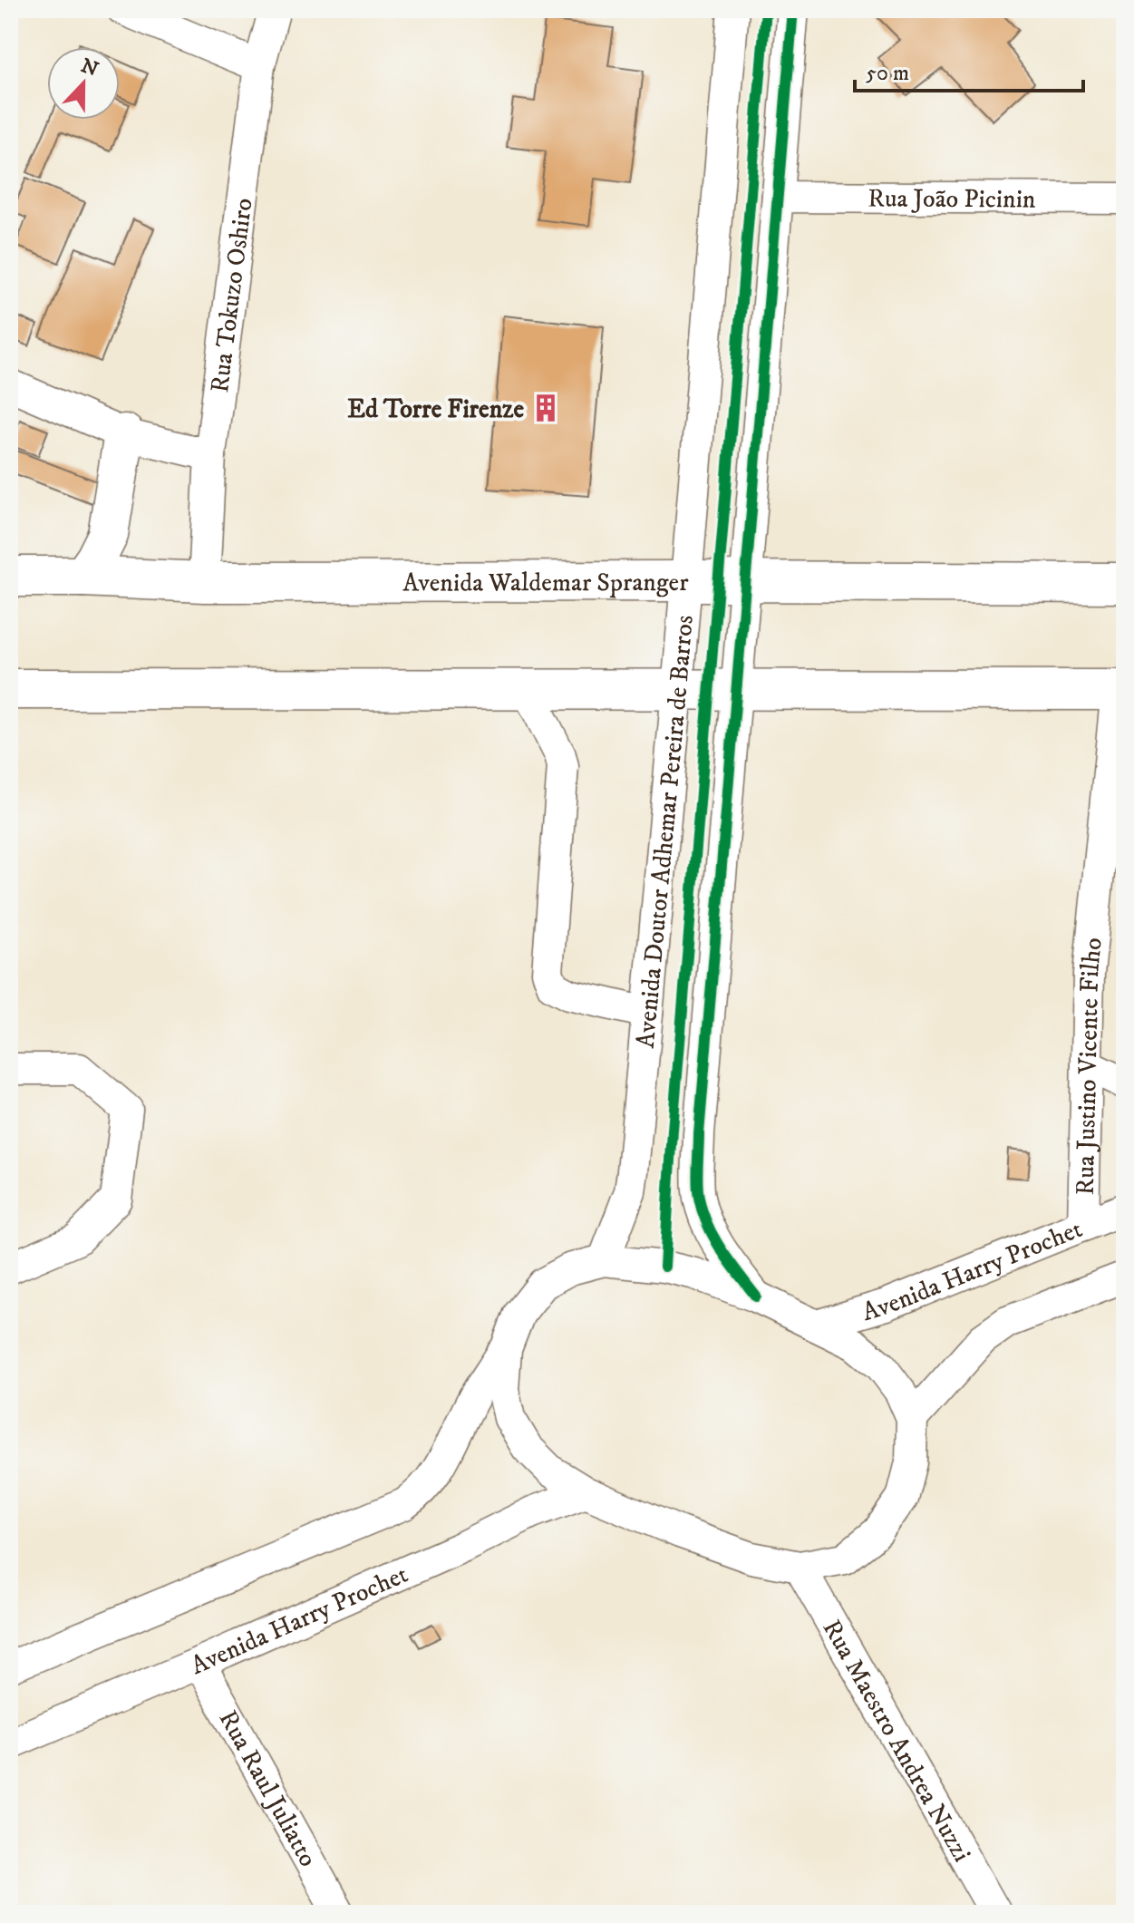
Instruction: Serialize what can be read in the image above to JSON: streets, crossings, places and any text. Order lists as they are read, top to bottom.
{
  "streets": {
    "main road": ["Avenida Waldemar Spranger"],
    "street": [
      "Rua João Picinin",
      "Rua Tokuzo Oshiro",
      "Avenida Doutor Adhemar Pereira de Barros",
      "Rua Justino Vicente Filho",
      "Avenida Harry Prochet",
      "Rua Maestro Andrea Nuzzi",
      "Rua Raul Juliatto"
    ]
  },
  "crossings": [
    ["Rua Tokuzo Oshiro", "Avenida Waldemar Spranger"],
    ["Avenida Waldemar Spranger", "Avenida Doutor Adhemar Pereira de Barros"],
    ["Rua Justino Vicente Filho", "Avenida Harry Prochet"],
    ["Avenida Harry Prochet", "Rua Raul Juliatto"]
  ],
  "places": {
    "building": ["Ed Torre Firenze"]
  },
  "scale_bar": "50 m",
  "north": "top"
}
